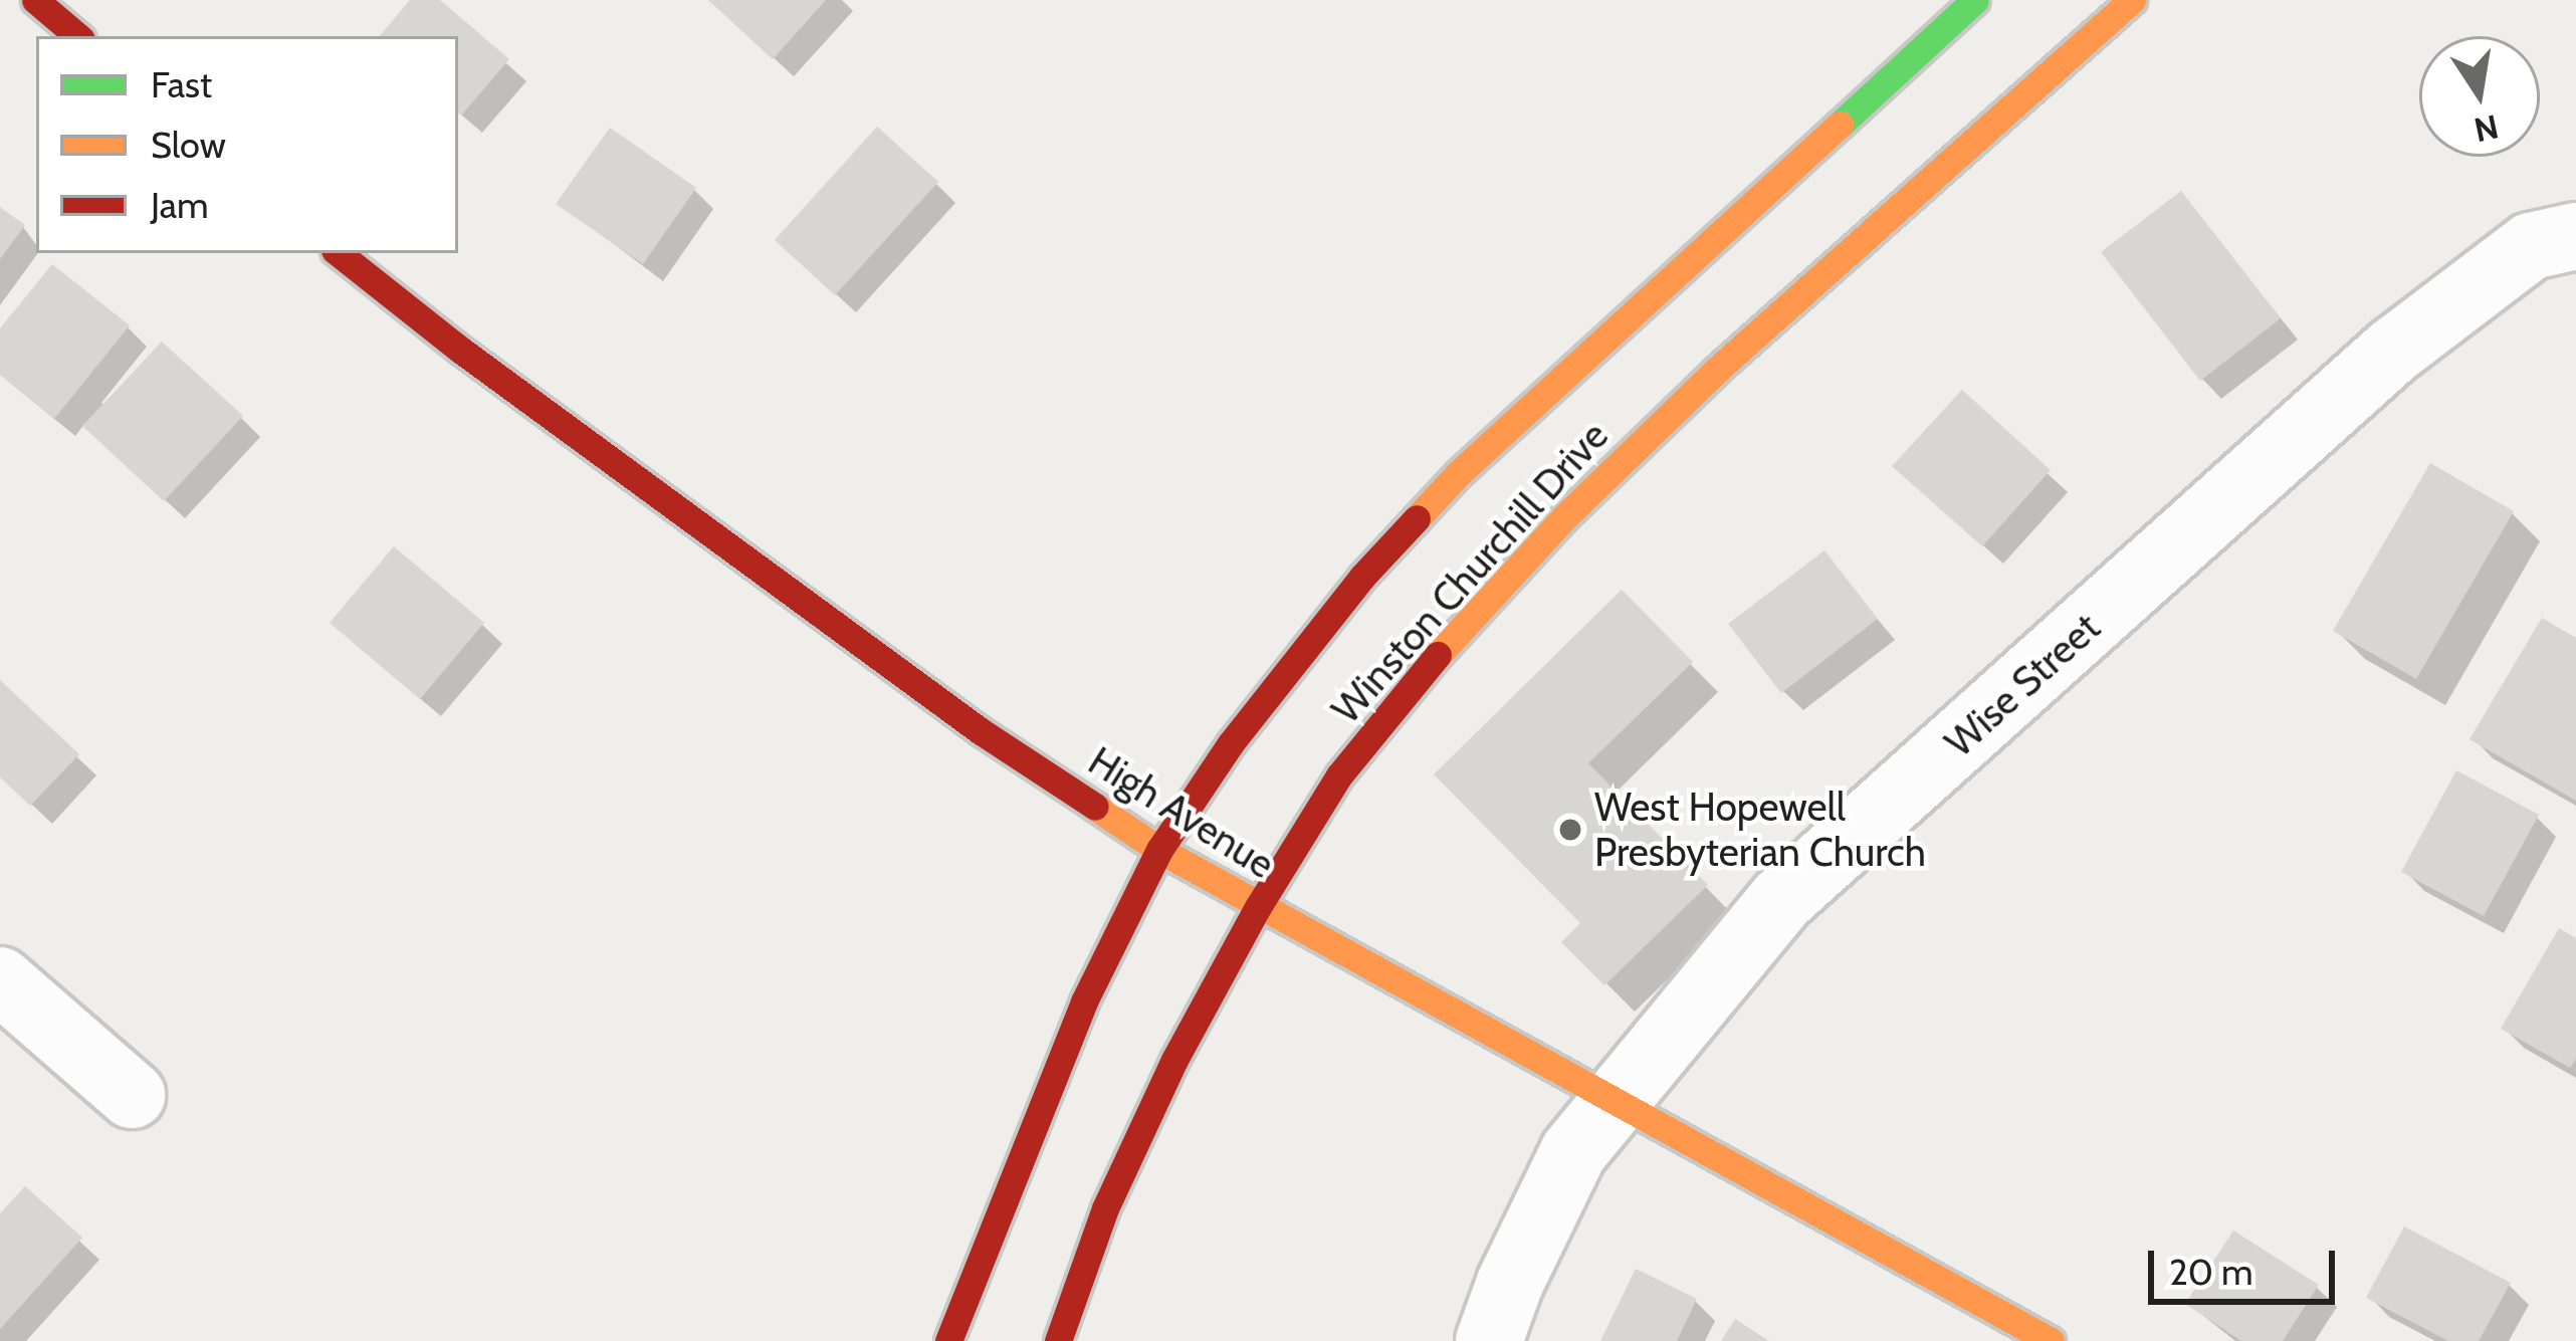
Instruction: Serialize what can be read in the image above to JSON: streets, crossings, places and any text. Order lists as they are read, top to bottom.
{
  "streets": {
    "main road": ["Winston Churchill Drive", "High Avenue"],
    "street": ["Wise Street"]
  },
  "crossings": [
    ["Winston Churchill Drive", "High Avenue"],
    ["Wise Street", "High Avenue"]
  ],
  "places": ["West Hopewell Presbyterian Church"],
  "legend": ["Fast", "Slow", "Jam"],
  "scale_bar": "20 m",
  "north": "bottom"
}
